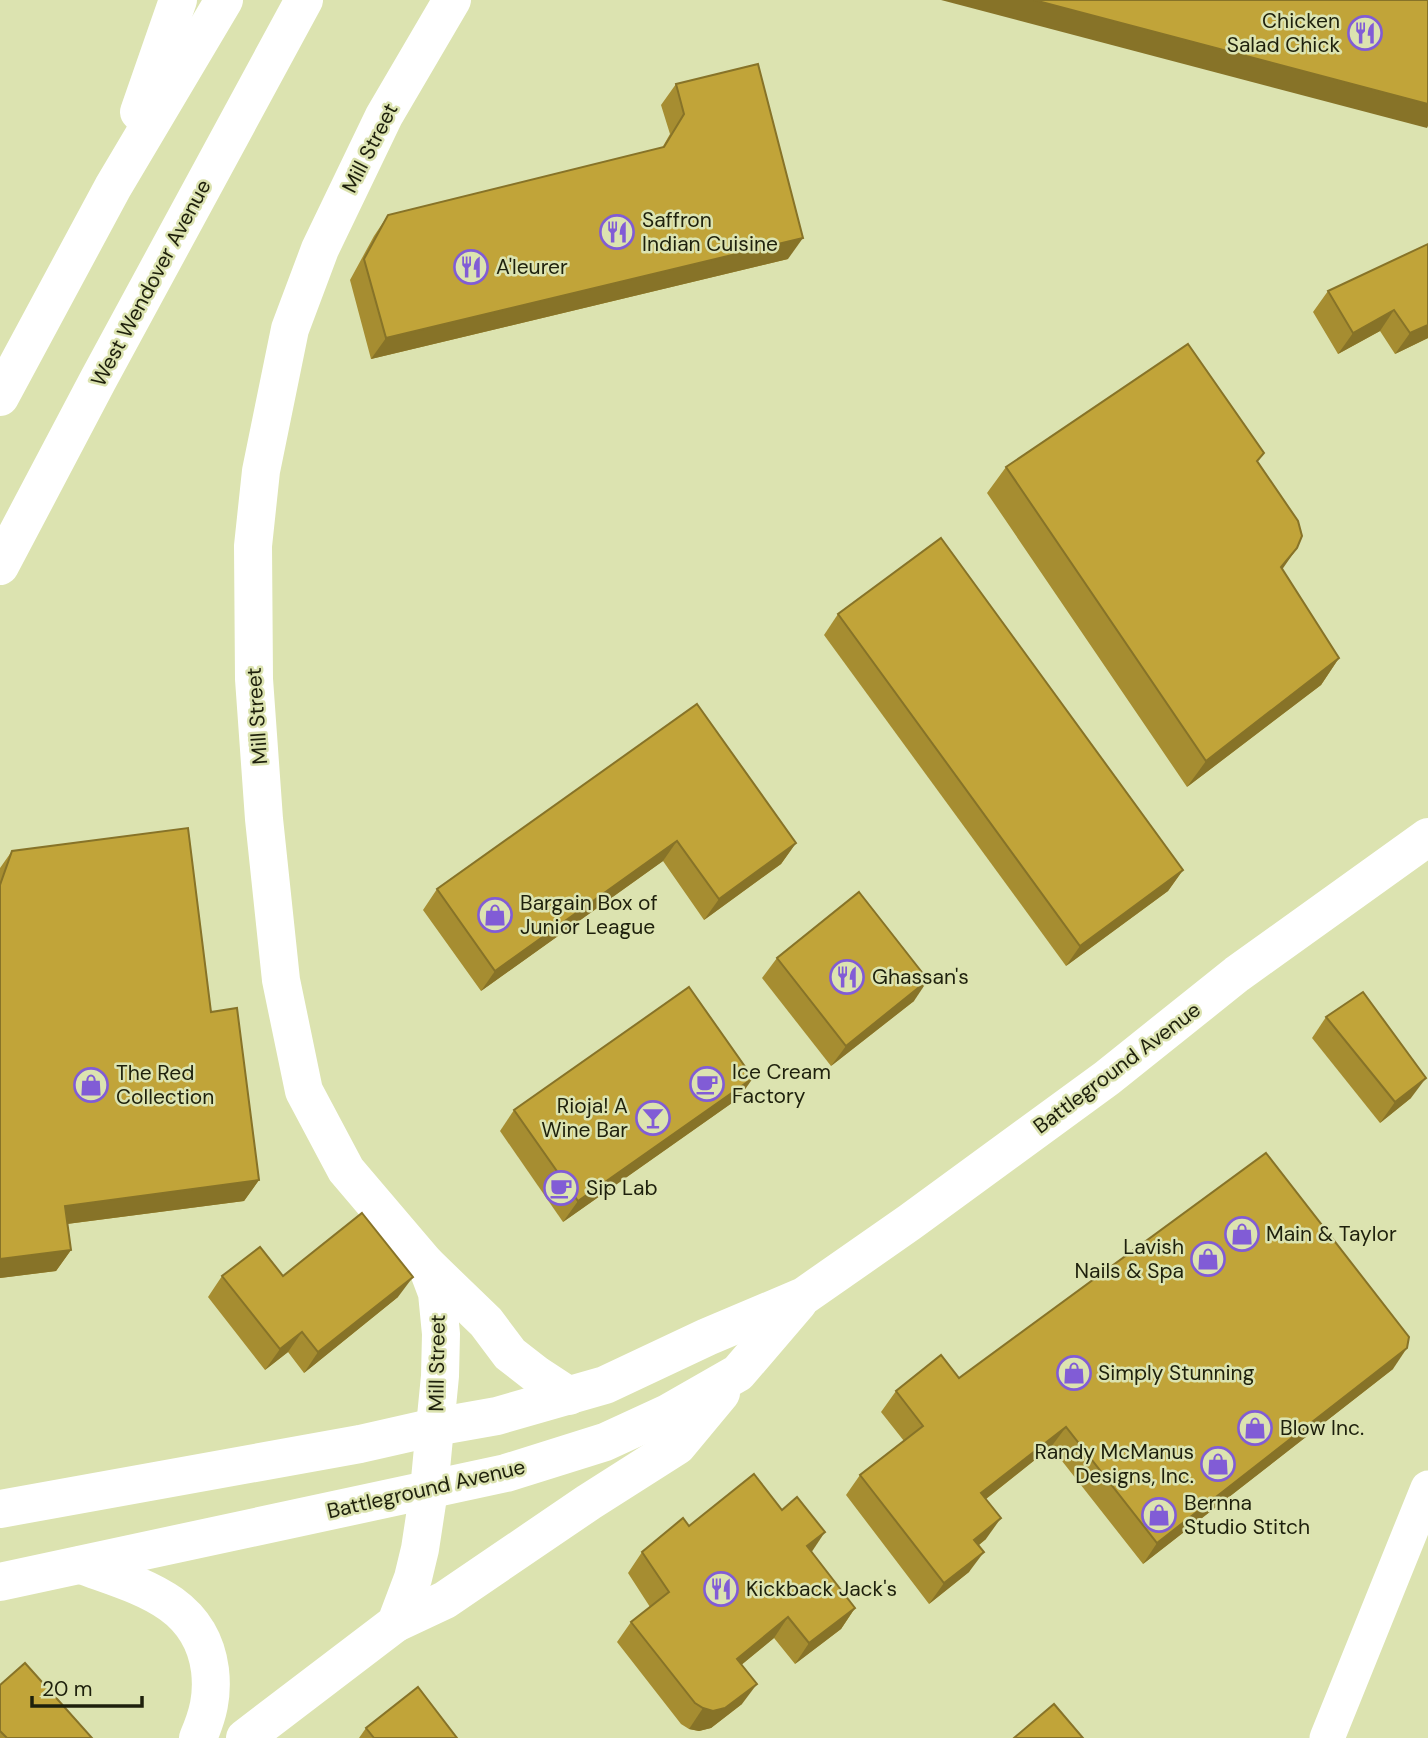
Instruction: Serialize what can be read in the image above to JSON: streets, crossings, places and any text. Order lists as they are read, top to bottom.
{
  "streets": {
    "main road": ["Mill Street", "West Wendover Avenue", "Battleground Avenue"]
  },
  "crossings": [
    ["Mill Street", "Battleground Avenue"]
  ],
  "places": {
    "restaurant": [
      "Chicken Salad Chick",
      "Saffron Indian Cuisine",
      "A'leurer",
      "Ghassan's",
      "Kickback Jack's"
    ],
    "shop": [
      "Bargain Box of Junior League",
      "The Red Collection",
      "Main & Taylor",
      "Lavish Nails & Spa",
      "Simply Stunning",
      "Blow Inc.",
      "Randy McManus Designs, Inc.",
      "Bernna Studio Stitch"
    ],
    "cafe": ["Ice Cream Factory", "Sip Lab"],
    "bar": ["Rioja! A Wine Bar"]
  },
  "scale_bar": "20 m"
}
